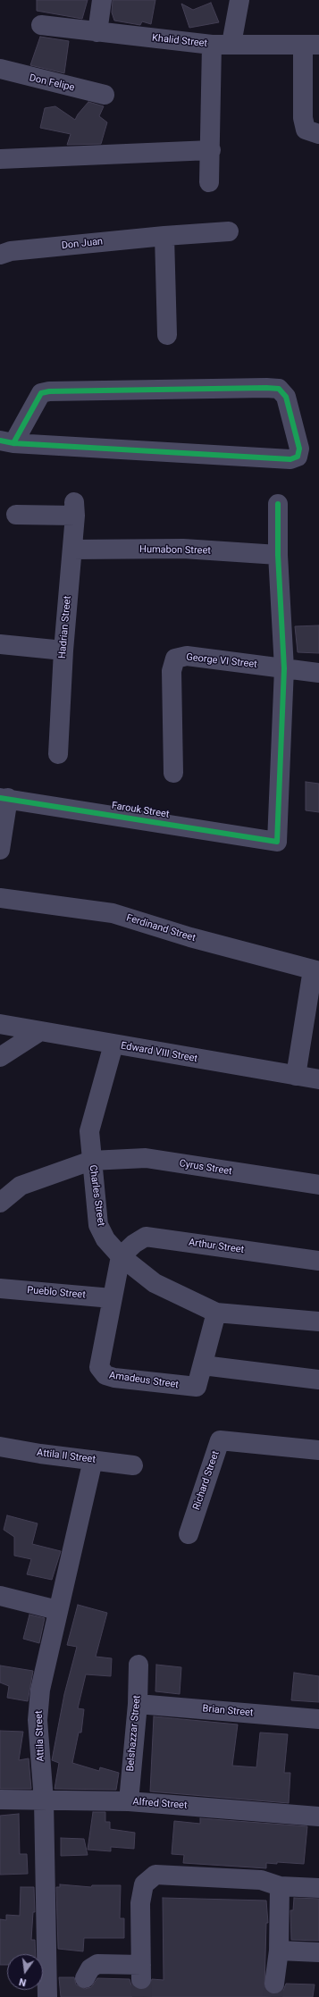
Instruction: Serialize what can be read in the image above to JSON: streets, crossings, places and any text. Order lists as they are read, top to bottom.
{
  "streets": {
    "street": [
      "Khalid Street",
      "Don Felipe",
      "Don Juan",
      "Humabon Street",
      "Hadrian Street",
      "George VI Street",
      "Farouk Street",
      "Ferdinand Street",
      "Edward VIII Street",
      "Cyrus Street",
      "Charles Street",
      "Arthur Street",
      "Pueblo Street",
      "Amadeus Street",
      "Attila II Street",
      "Richard Street",
      "Brian Street",
      "Belshazzar Street",
      "Attila Street",
      "Alfred Street"
    ]
  },
  "crossings": [
    ["Humabon Street", "Hadrian Street"],
    ["George VI Street", "Farouk Street"],
    ["Edward VIII Street", "Charles Street"],
    ["Cyrus Street", "Charles Street"],
    ["Charles Street", "Arthur Street"],
    ["Charles Street", "Amadeus Street"],
    ["Arthur Street", "Amadeus Street"],
    ["Pueblo Street", "Amadeus Street"],
    ["Attila II Street", "Attila Street"],
    ["Brian Street", "Belshazzar Street"],
    ["Belshazzar Street", "Alfred Street"],
    ["Attila Street", "Alfred Street"]
  ],
  "north": "bottom"
}
